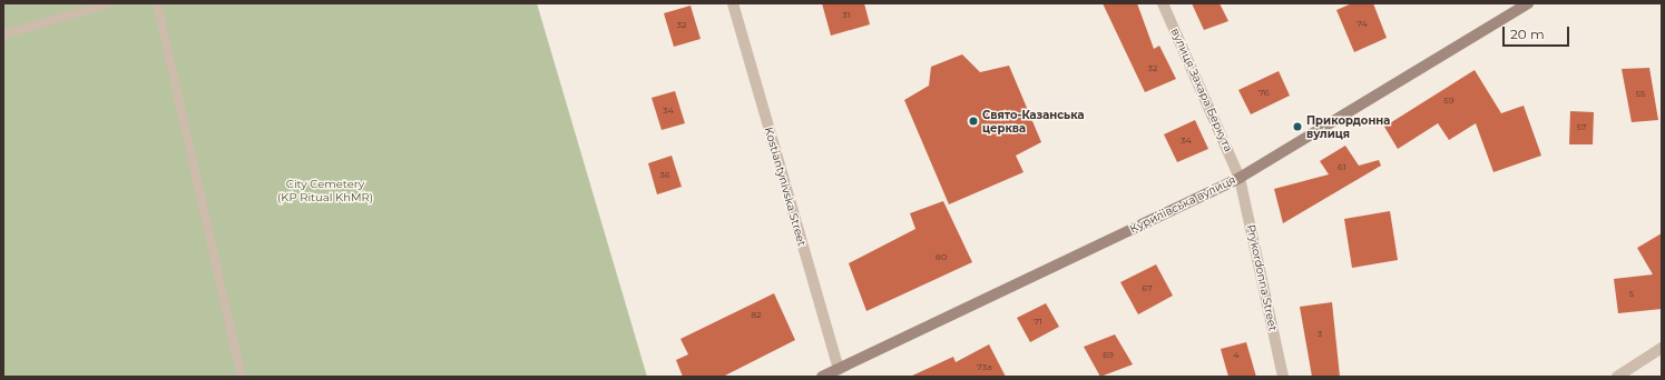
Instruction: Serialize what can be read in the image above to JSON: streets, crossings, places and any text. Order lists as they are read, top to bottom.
{
  "streets": {
    "main road": ["Курилівська вулиця"],
    "street": ["вулиця Захара Беркута", "Kostiantynivska Street", "Prykordonna Street"]
  },
  "crossings": [
    ["вулиця Захара Беркута", "Курилівська вулиця"],
    ["вулиця Захара Беркута", "Prykordonna Street"],
    ["Kostiantynivska Street", "Курилівська вулиця"],
    ["Курилівська вулиця", "Prykordonna Street"]
  ],
  "parks": ["City Cemetery (KP Ritual KhMR)"],
  "places": ["Свято-Казанська церква", "Прикордонна вулиця"],
  "house_numbers": [
    "31",
    "74",
    "32",
    "32",
    "76",
    "55",
    "59",
    "34",
    "57",
    "34",
    "61",
    "36",
    "80",
    "67",
    "5",
    "82",
    "71",
    "3",
    "69",
    "4",
    "73а"
  ],
  "scale_bar": "20 m"
}
